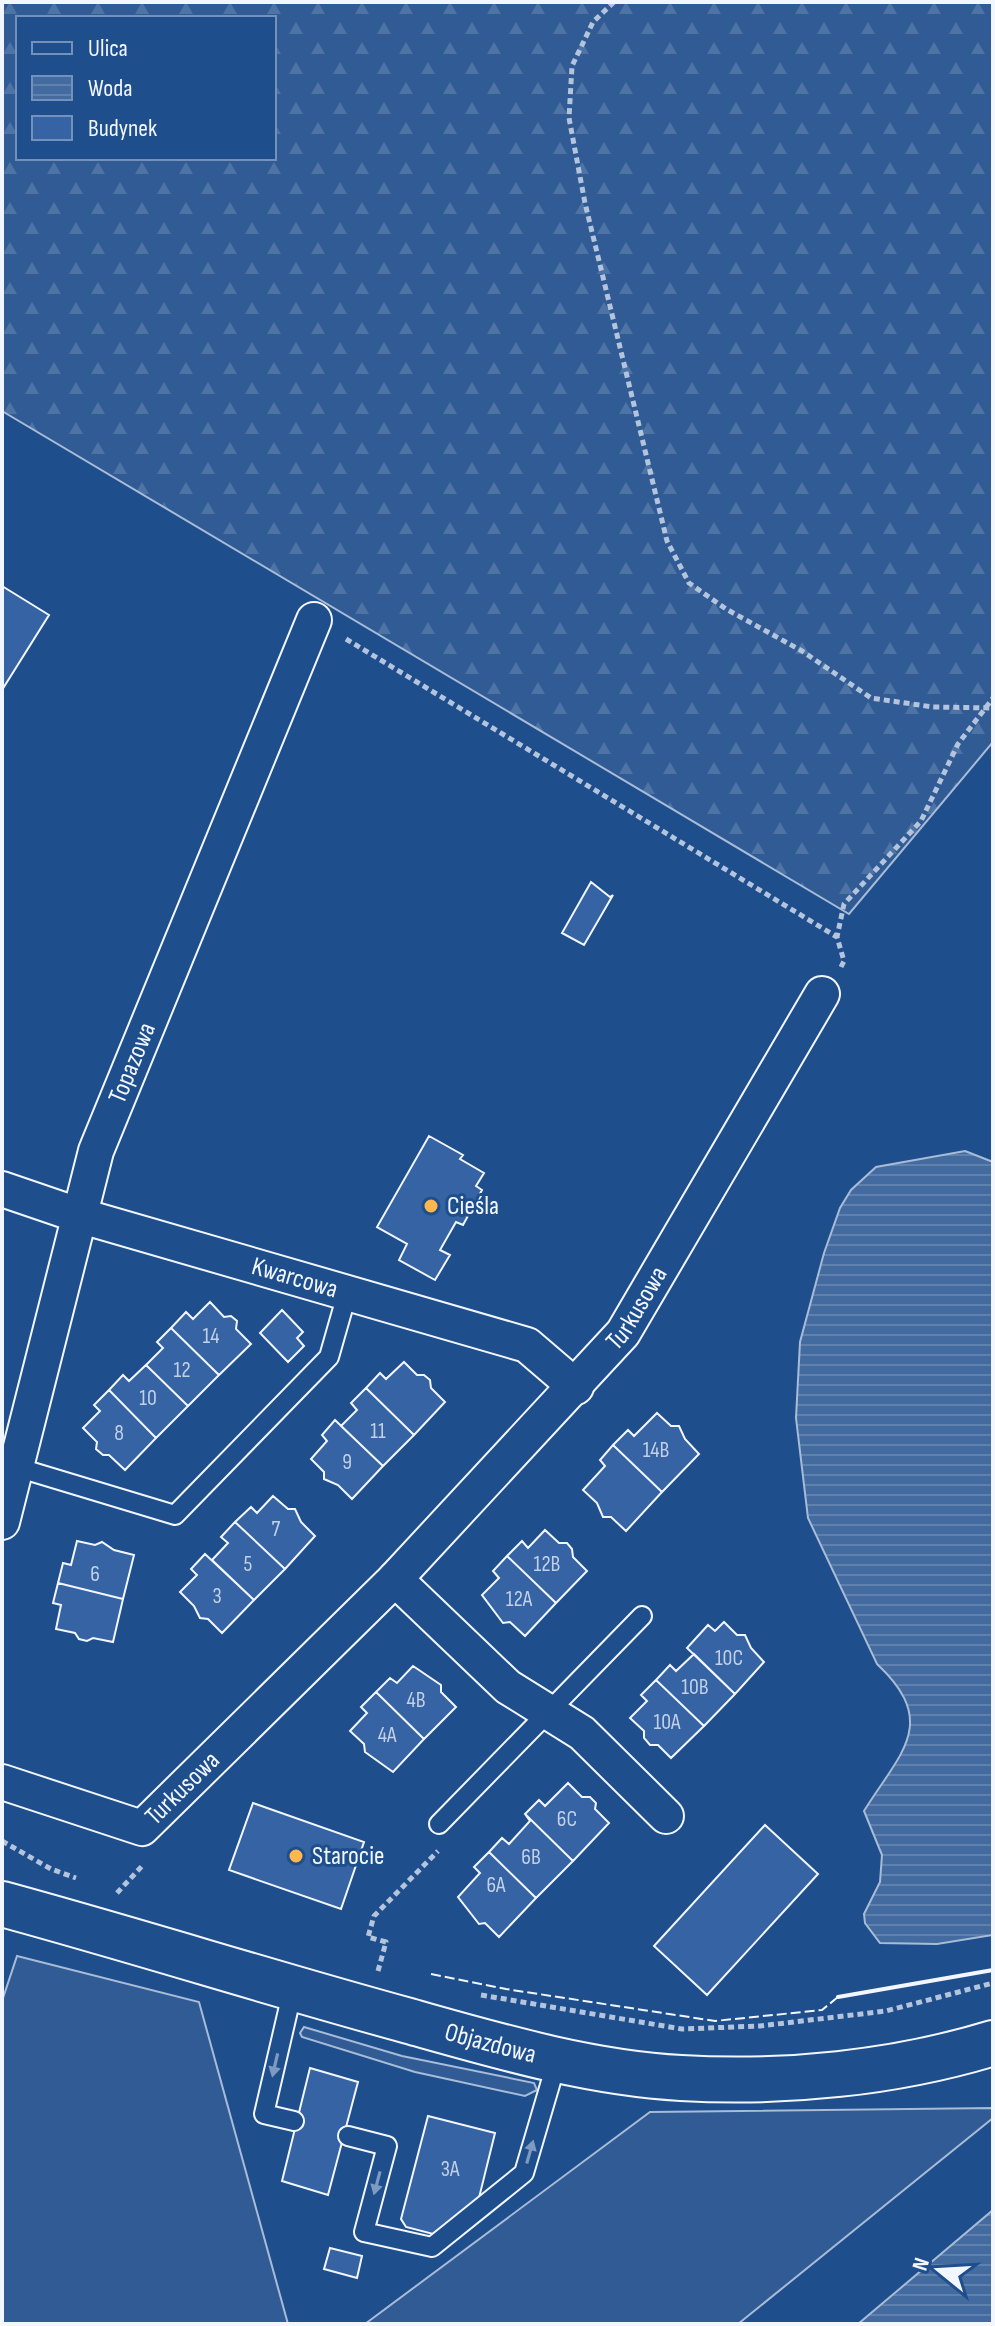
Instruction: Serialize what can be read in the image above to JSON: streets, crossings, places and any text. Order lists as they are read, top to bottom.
{
  "streets": {
    "main road": ["Objazdowa"],
    "street": ["Topazowa", "Kwarcowa", "Turkusowa"]
  },
  "crossings": [
    ["Topazowa", "Kwarcowa"],
    ["Kwarcowa", "Turkusowa"]
  ],
  "places": ["Cieśla", "Starocie"],
  "house_numbers": [
    "14",
    "12",
    "10",
    "11",
    "8",
    "14B",
    "9",
    "7",
    "5",
    "12B",
    "6",
    "3",
    "12A",
    "10C",
    "10B",
    "4B",
    "10A",
    "4A",
    "6C",
    "6B",
    "6A",
    "3A"
  ],
  "legend": ["Ulica", "Woda", "Budynek"],
  "north": "left"
}
